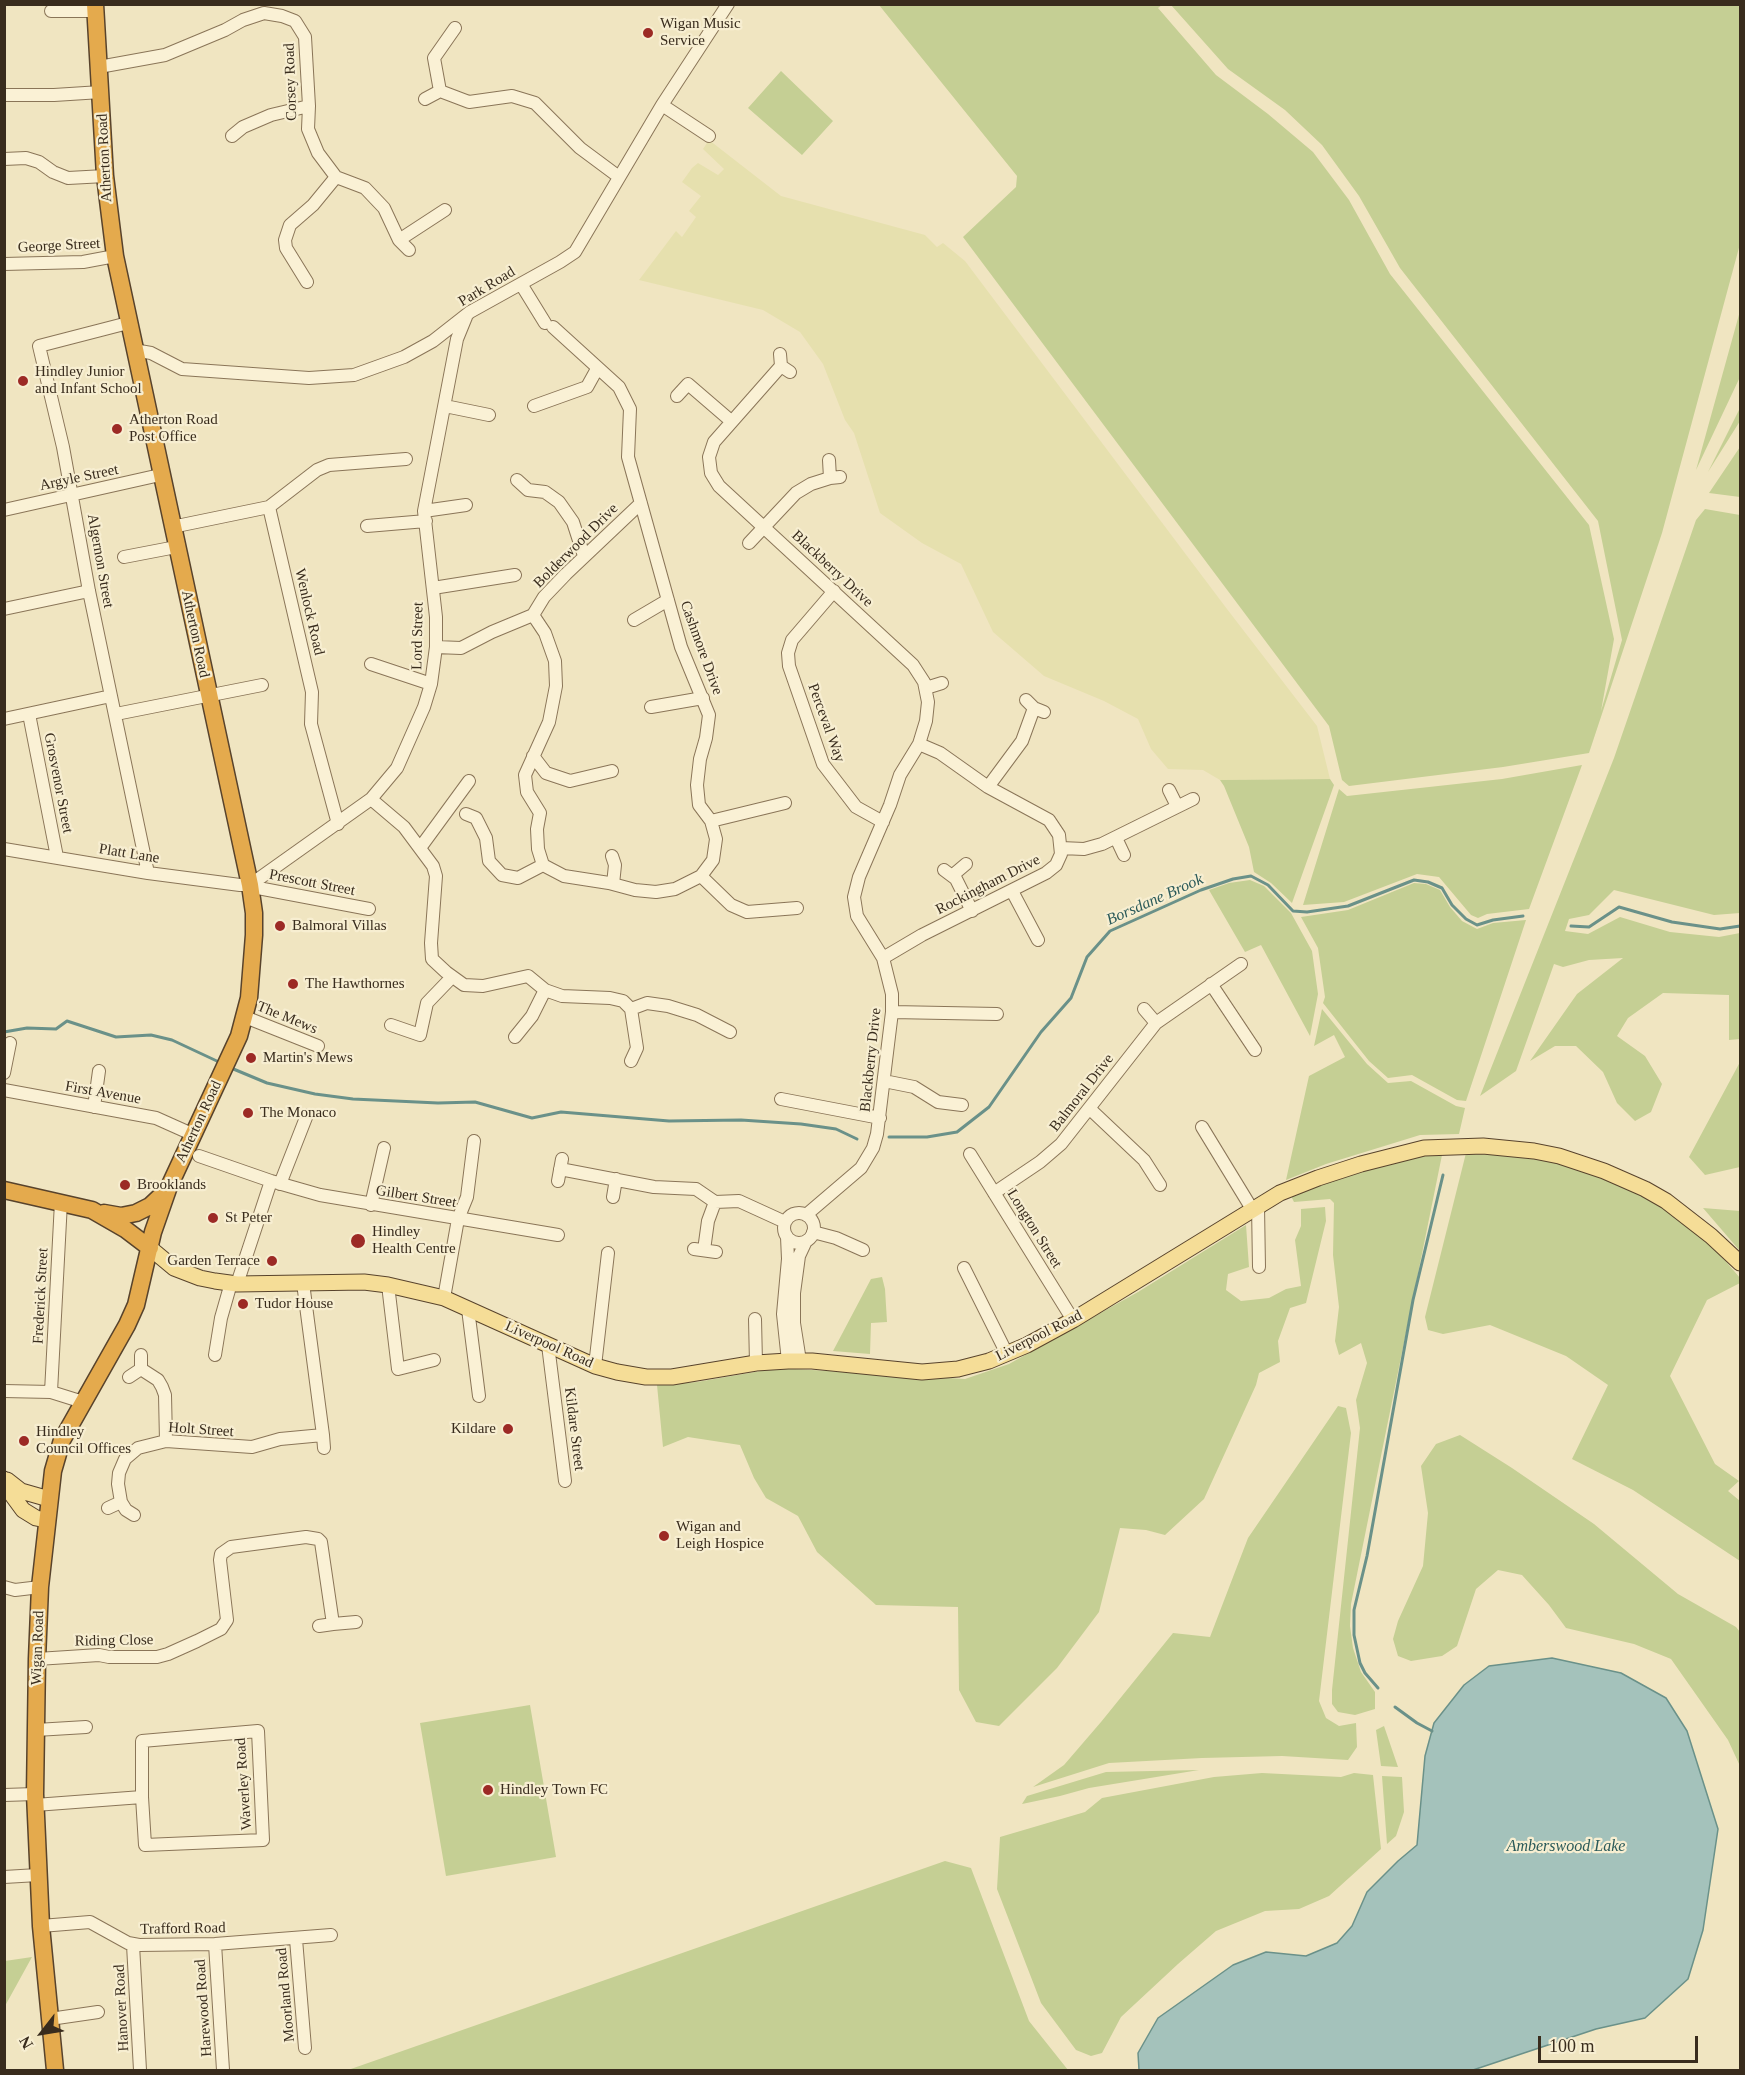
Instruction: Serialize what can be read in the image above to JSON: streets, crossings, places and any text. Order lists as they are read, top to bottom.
{
  "streets": {
    "highway": ["Atherton Road", "Wigan Road"],
    "main road": ["Liverpool Road"],
    "street": [
      "Corsey Road",
      "George Street",
      "Park Road",
      "Argyle Street",
      "Bolderwood Drive",
      "Algernon Street",
      "Blackberry Drive",
      "Wenlock Road",
      "Lord Street",
      "Cashmore Drive",
      "Perceval Way",
      "Grosvenor Street",
      "Platt Lane",
      "Prescott Street",
      "Rockingham Drive",
      "The Mews",
      "First Avenue",
      "Balmoral Drive",
      "Gilbert Street",
      "Longton Street",
      "Frederick Street",
      "Kildare Street",
      "Holt Street",
      "Riding Close",
      "Waverley Road",
      "Trafford Road",
      "Moorland Road",
      "Hanover Road",
      "Harewood Road"
    ]
  },
  "crossings": [
    ["Corsey Road", "Atherton Road"],
    ["Atherton Road", "George Street"],
    ["Atherton Road", "Park Road"],
    ["Atherton Road", "Argyle Street"],
    ["Atherton Road", "Algernon Street"],
    ["Atherton Road", "Lord Street"],
    ["Atherton Road", "Platt Lane"],
    ["Atherton Road", "Prescott Street"],
    ["Atherton Road", "The Mews"],
    ["Atherton Road", "First Avenue"],
    ["Atherton Road", "Liverpool Road"],
    ["Atherton Road", "Wigan Road"],
    ["Park Road", "Lord Street"],
    ["Park Road", "Cashmore Drive"],
    ["Argyle Street", "Algernon Street"],
    ["Bolderwood Drive", "Cashmore Drive"],
    ["Algernon Street", "Platt Lane"],
    ["Blackberry Drive", "Perceval Way"],
    ["Blackberry Drive", "Rockingham Drive"],
    ["Wenlock Road", "Lord Street"],
    ["Lord Street", "Platt Lane"],
    ["Lord Street", "Prescott Street"],
    ["Grosvenor Street", "Platt Lane"],
    ["Platt Lane", "Prescott Street"],
    ["Balmoral Drive", "Longton Street"],
    ["Longton Street", "Liverpool Road"],
    ["Liverpool Road", "Kildare Street"],
    ["Liverpool Road", "Wigan Road"],
    ["Riding Close", "Wigan Road"],
    ["Wigan Road", "Trafford Road"],
    ["Trafford Road", "Moorland Road"],
    ["Trafford Road", "Hanover Road"],
    ["Trafford Road", "Harewood Road"]
  ],
  "water": ["Borsdane Brook", "Amberswood Lake"],
  "places": [
    "Wigan Music Service",
    "Hindley Junior and Infant School",
    "Atherton Road Post Office",
    "Balmoral Villas",
    "The Hawthornes",
    "Martin's Mews",
    "The Monaco",
    "Brooklands",
    "St Peter",
    "Hindley Health Centre",
    "Garden Terrace",
    "Tudor House",
    "Kildare",
    "Hindley Council Offices",
    "Wigan and Leigh Hospice",
    "Hindley Town FC"
  ],
  "scale_bar": "100 m",
  "north": "bottom left"
}
